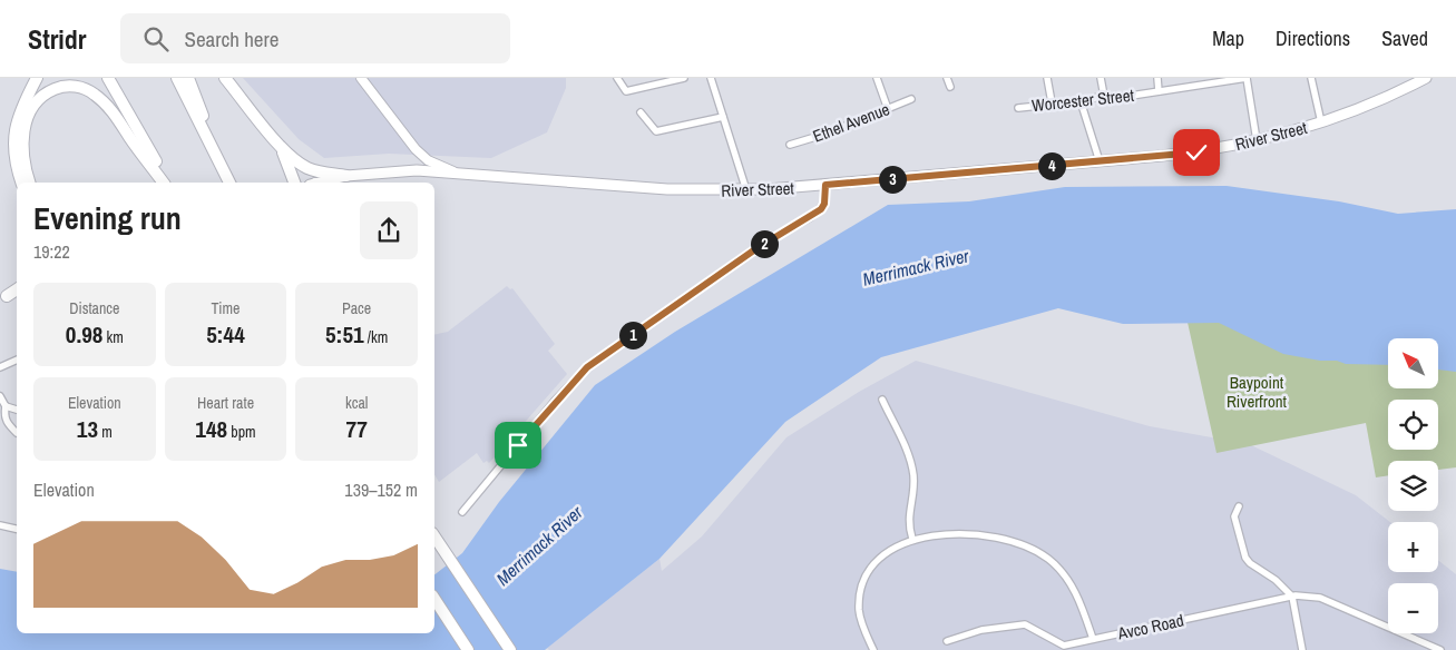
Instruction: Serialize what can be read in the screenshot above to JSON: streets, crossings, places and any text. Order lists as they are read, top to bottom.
{
  "streets": {
    "main road": ["River Street"],
    "street": ["Worcester Street", "Ethel Avenue", "Avco Road"]
  },
  "water": ["Merrimack River"],
  "parks": ["Baypoint Riverfront"],
  "north": "top left",
  "page": {
    "header": "Stridr",
    "search": "Search here",
    "nav": ["Map", "Directions", "Saved"],
    "pins": [
      "4",
      "3",
      "2",
      "1"
    ],
    "heading": ["Evening run", "19:22"],
    "stats": [
      ["Distance", "0.98 km"],
      ["Time", "5:44"],
      ["Pace", "5:51 /km"],
      ["Elevation", "13 m"],
      ["Heart rate", "148 bpm"],
      ["kcal", "77"]
    ],
    "map_buttons": ["+", "−"],
    "chart": ["Elevation", "139–152 m"]
  }
}
